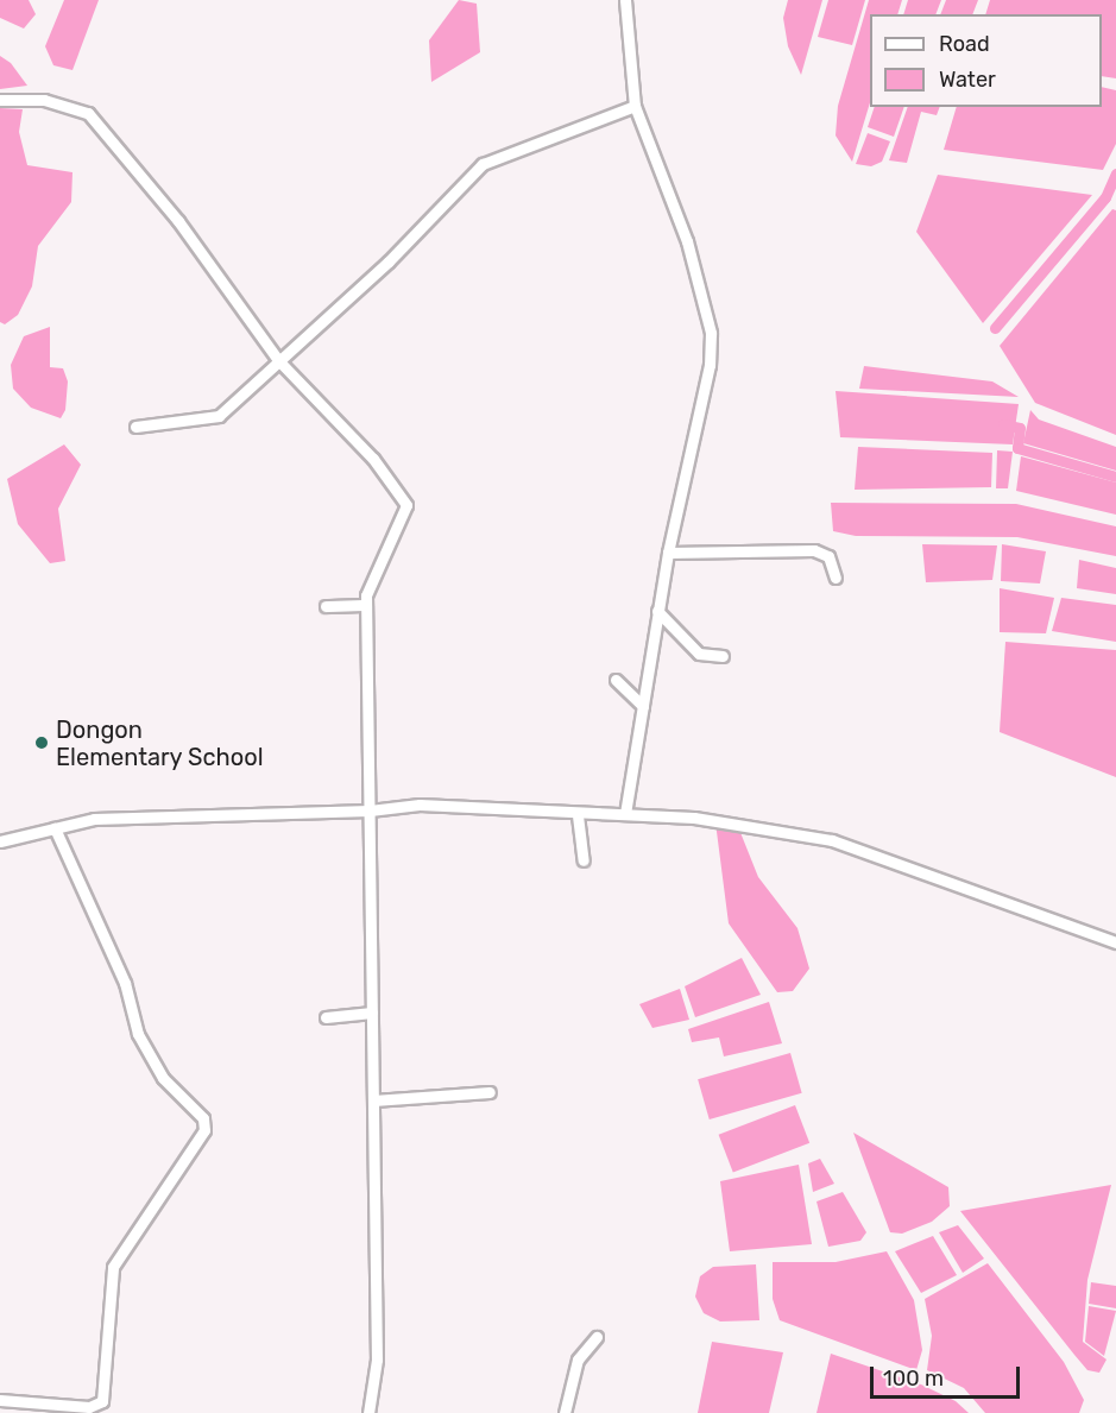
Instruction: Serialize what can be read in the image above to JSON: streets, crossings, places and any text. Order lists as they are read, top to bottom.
{
  "places": ["Dongon Elementary School"],
  "legend": ["Road", "Water"],
  "scale_bar": "100 m"
}
